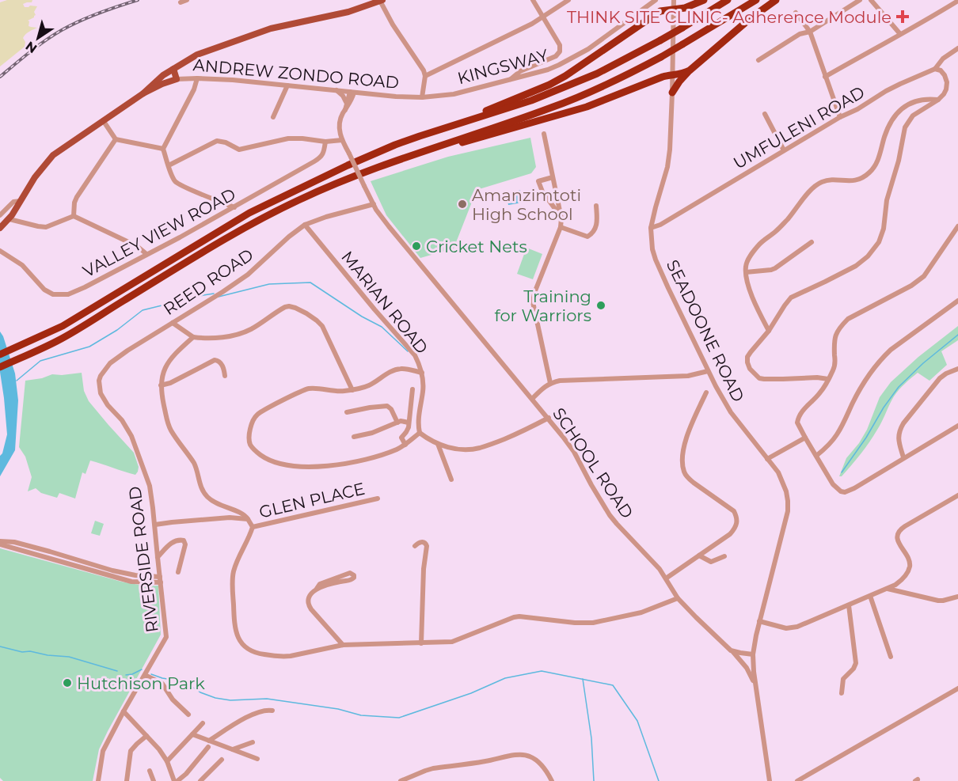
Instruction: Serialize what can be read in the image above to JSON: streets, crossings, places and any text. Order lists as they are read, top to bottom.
{
  "streets": {
    "main road": ["ANDREW ZONDO ROAD"],
    "street": [
      "KINGSWAY",
      "UMFULENI ROAD",
      "VALLEY VIEW ROAD",
      "REED ROAD",
      "MARIAN ROAD",
      "SEADOONE ROAD",
      "SCHOOL ROAD",
      "GLEN PLACE",
      "RIVERSIDE ROAD"
    ]
  },
  "crossings": [
    ["KINGSWAY", "ANDREW ZONDO ROAD"],
    ["ANDREW ZONDO ROAD", "SCHOOL ROAD"],
    ["UMFULENI ROAD", "SEADOONE ROAD"],
    ["REED ROAD", "MARIAN ROAD"],
    ["REED ROAD", "SCHOOL ROAD"],
    ["REED ROAD", "RIVERSIDE ROAD"]
  ],
  "places": {
    "health": ["THINK SITE CLINIC- Adherence Module"],
    "other": [
      "Amanzimtoti High School",
      "Cricket Nets",
      "Training for Warriors",
      "Hutchison Park"
    ]
  },
  "north": "bottom left"
}
